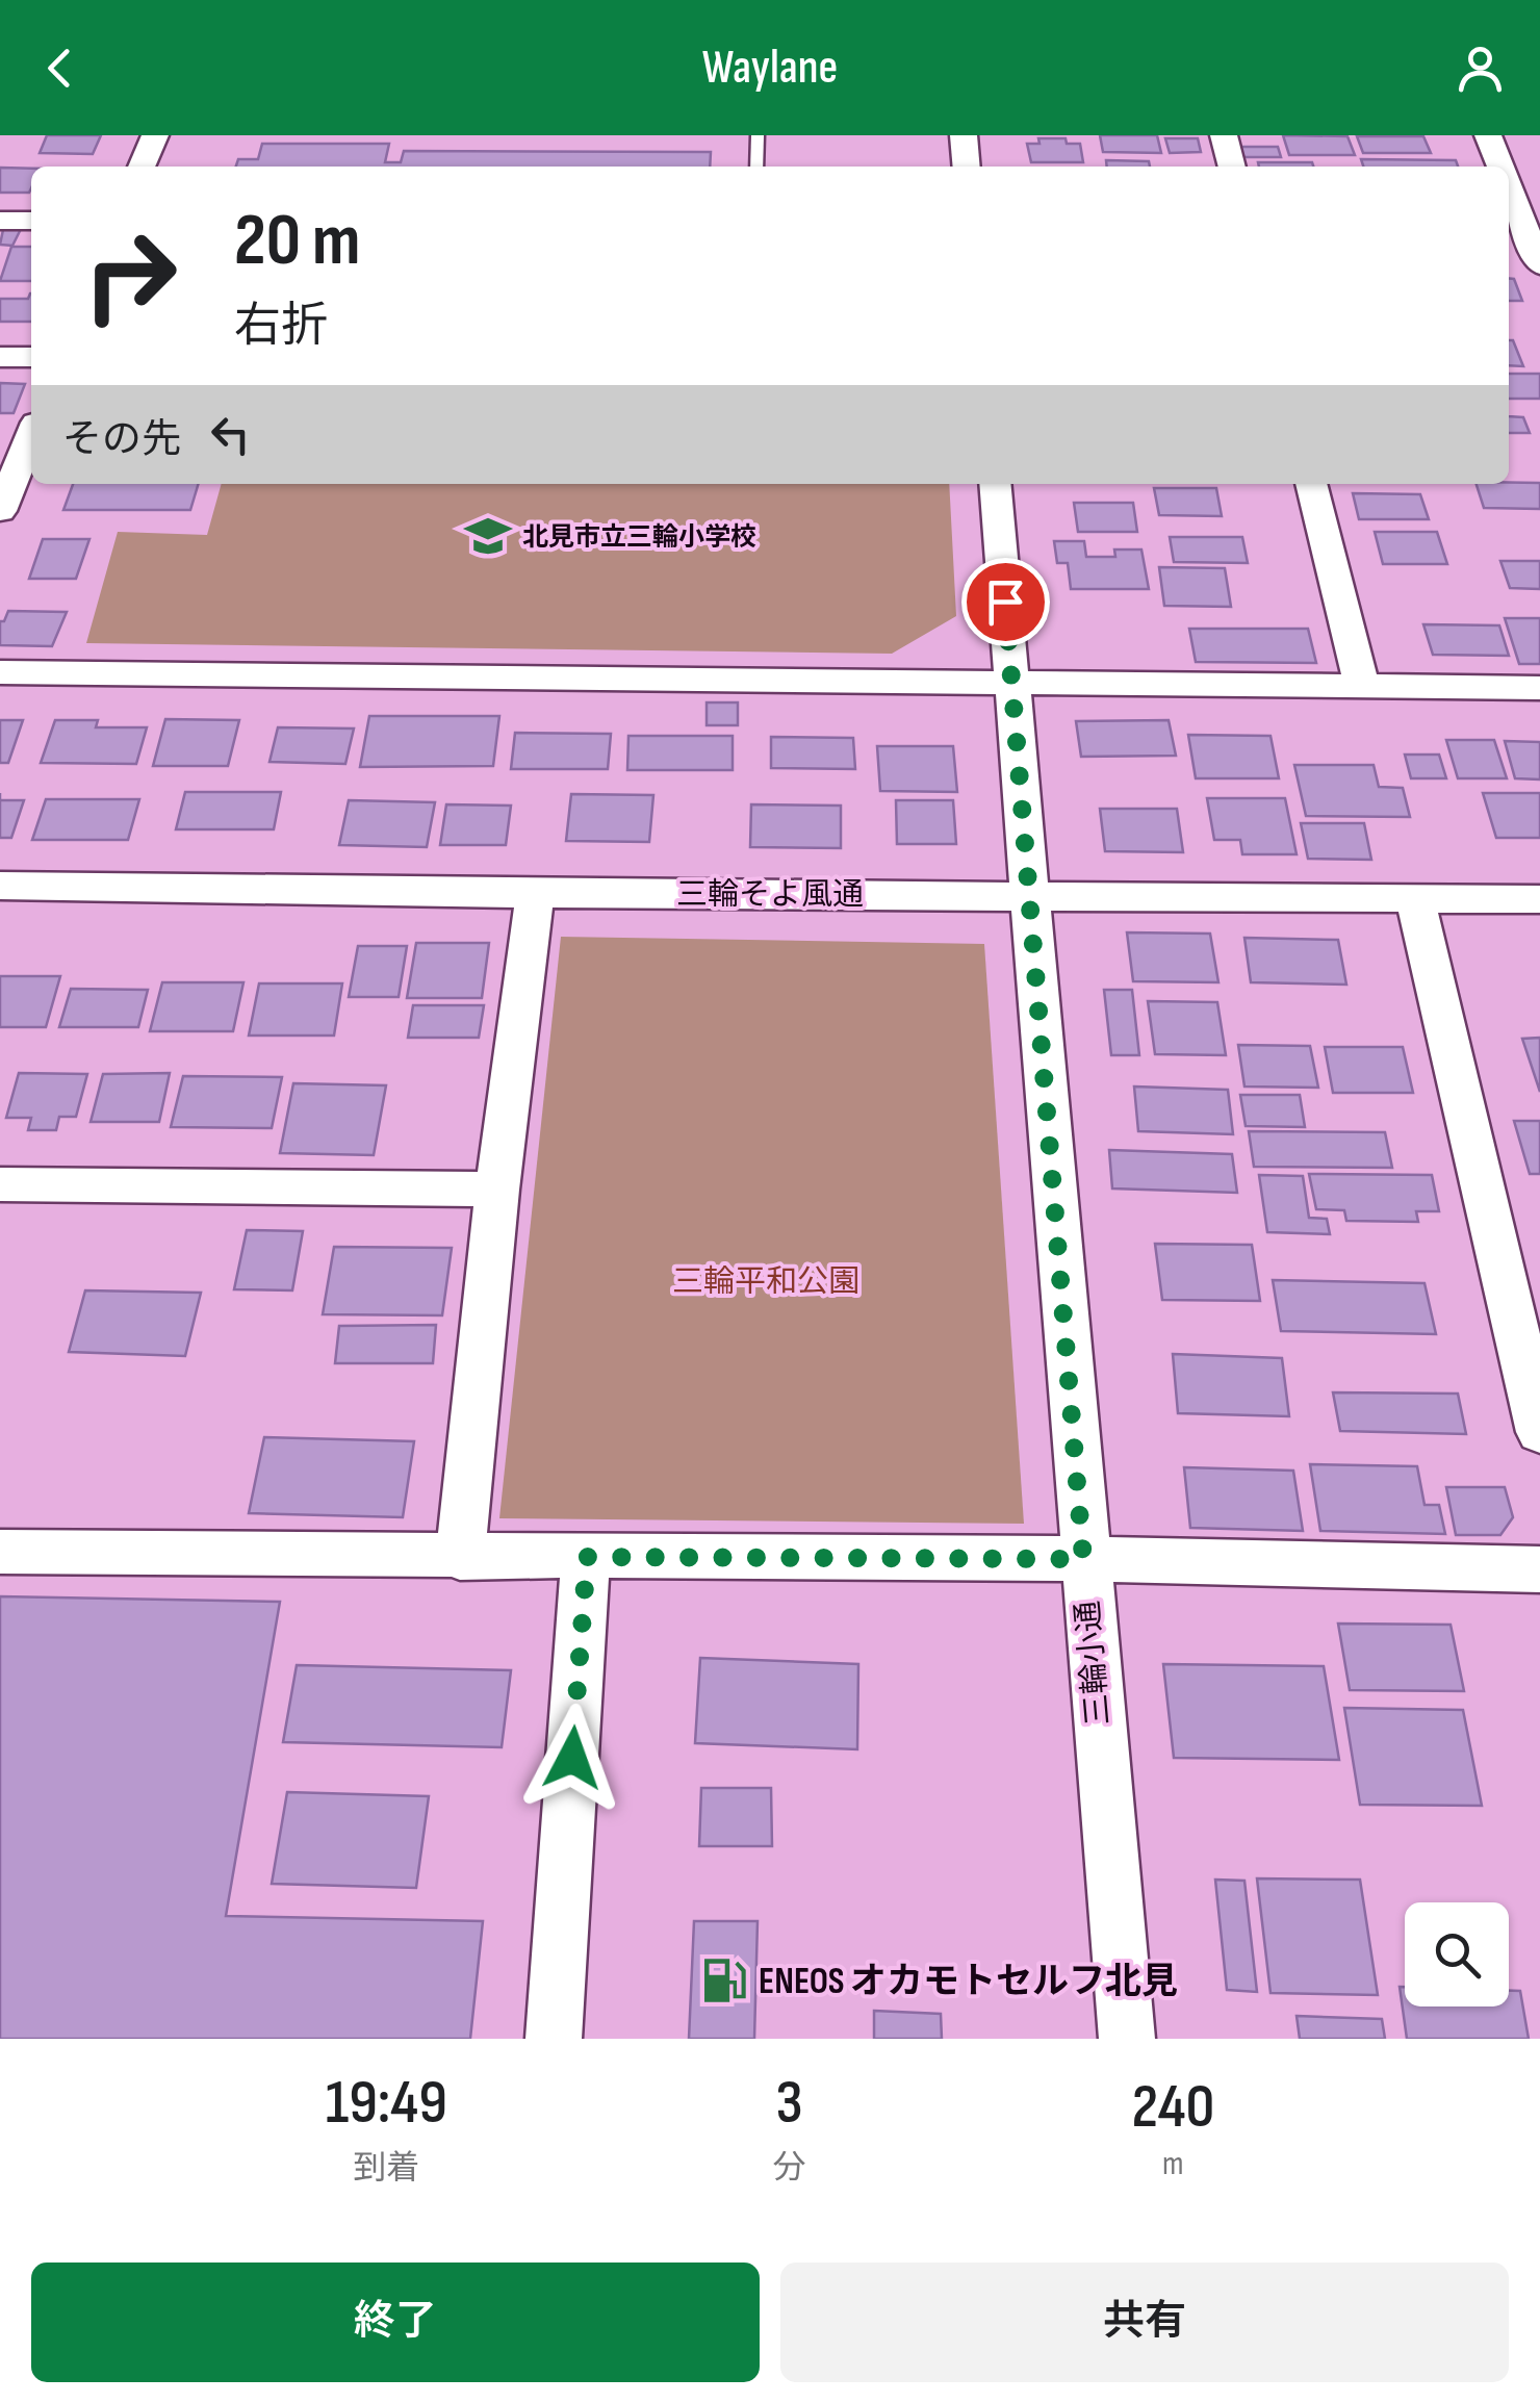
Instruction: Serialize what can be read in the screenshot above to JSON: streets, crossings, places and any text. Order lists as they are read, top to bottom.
{
  "streets": {
    "street": ["三輪そよ風通", "三輪小通"]
  },
  "crossings": [
    ["三輪そよ風通", "三輪小通"]
  ],
  "parks": ["三輪平和公園"],
  "places": {
    "school or university": ["北見市立三輪小学校"],
    "fuel station": ["ENEOS オカモトセルフ北見"]
  },
  "page": {
    "header": "Waylane",
    "turn": ["20 m", "右折"],
    "then": "その先",
    "eta": [
      "19:49",
      "到着",
      "3",
      "分",
      "240",
      "m"
    ],
    "buttons": ["終了", "共有"]
  }
}
